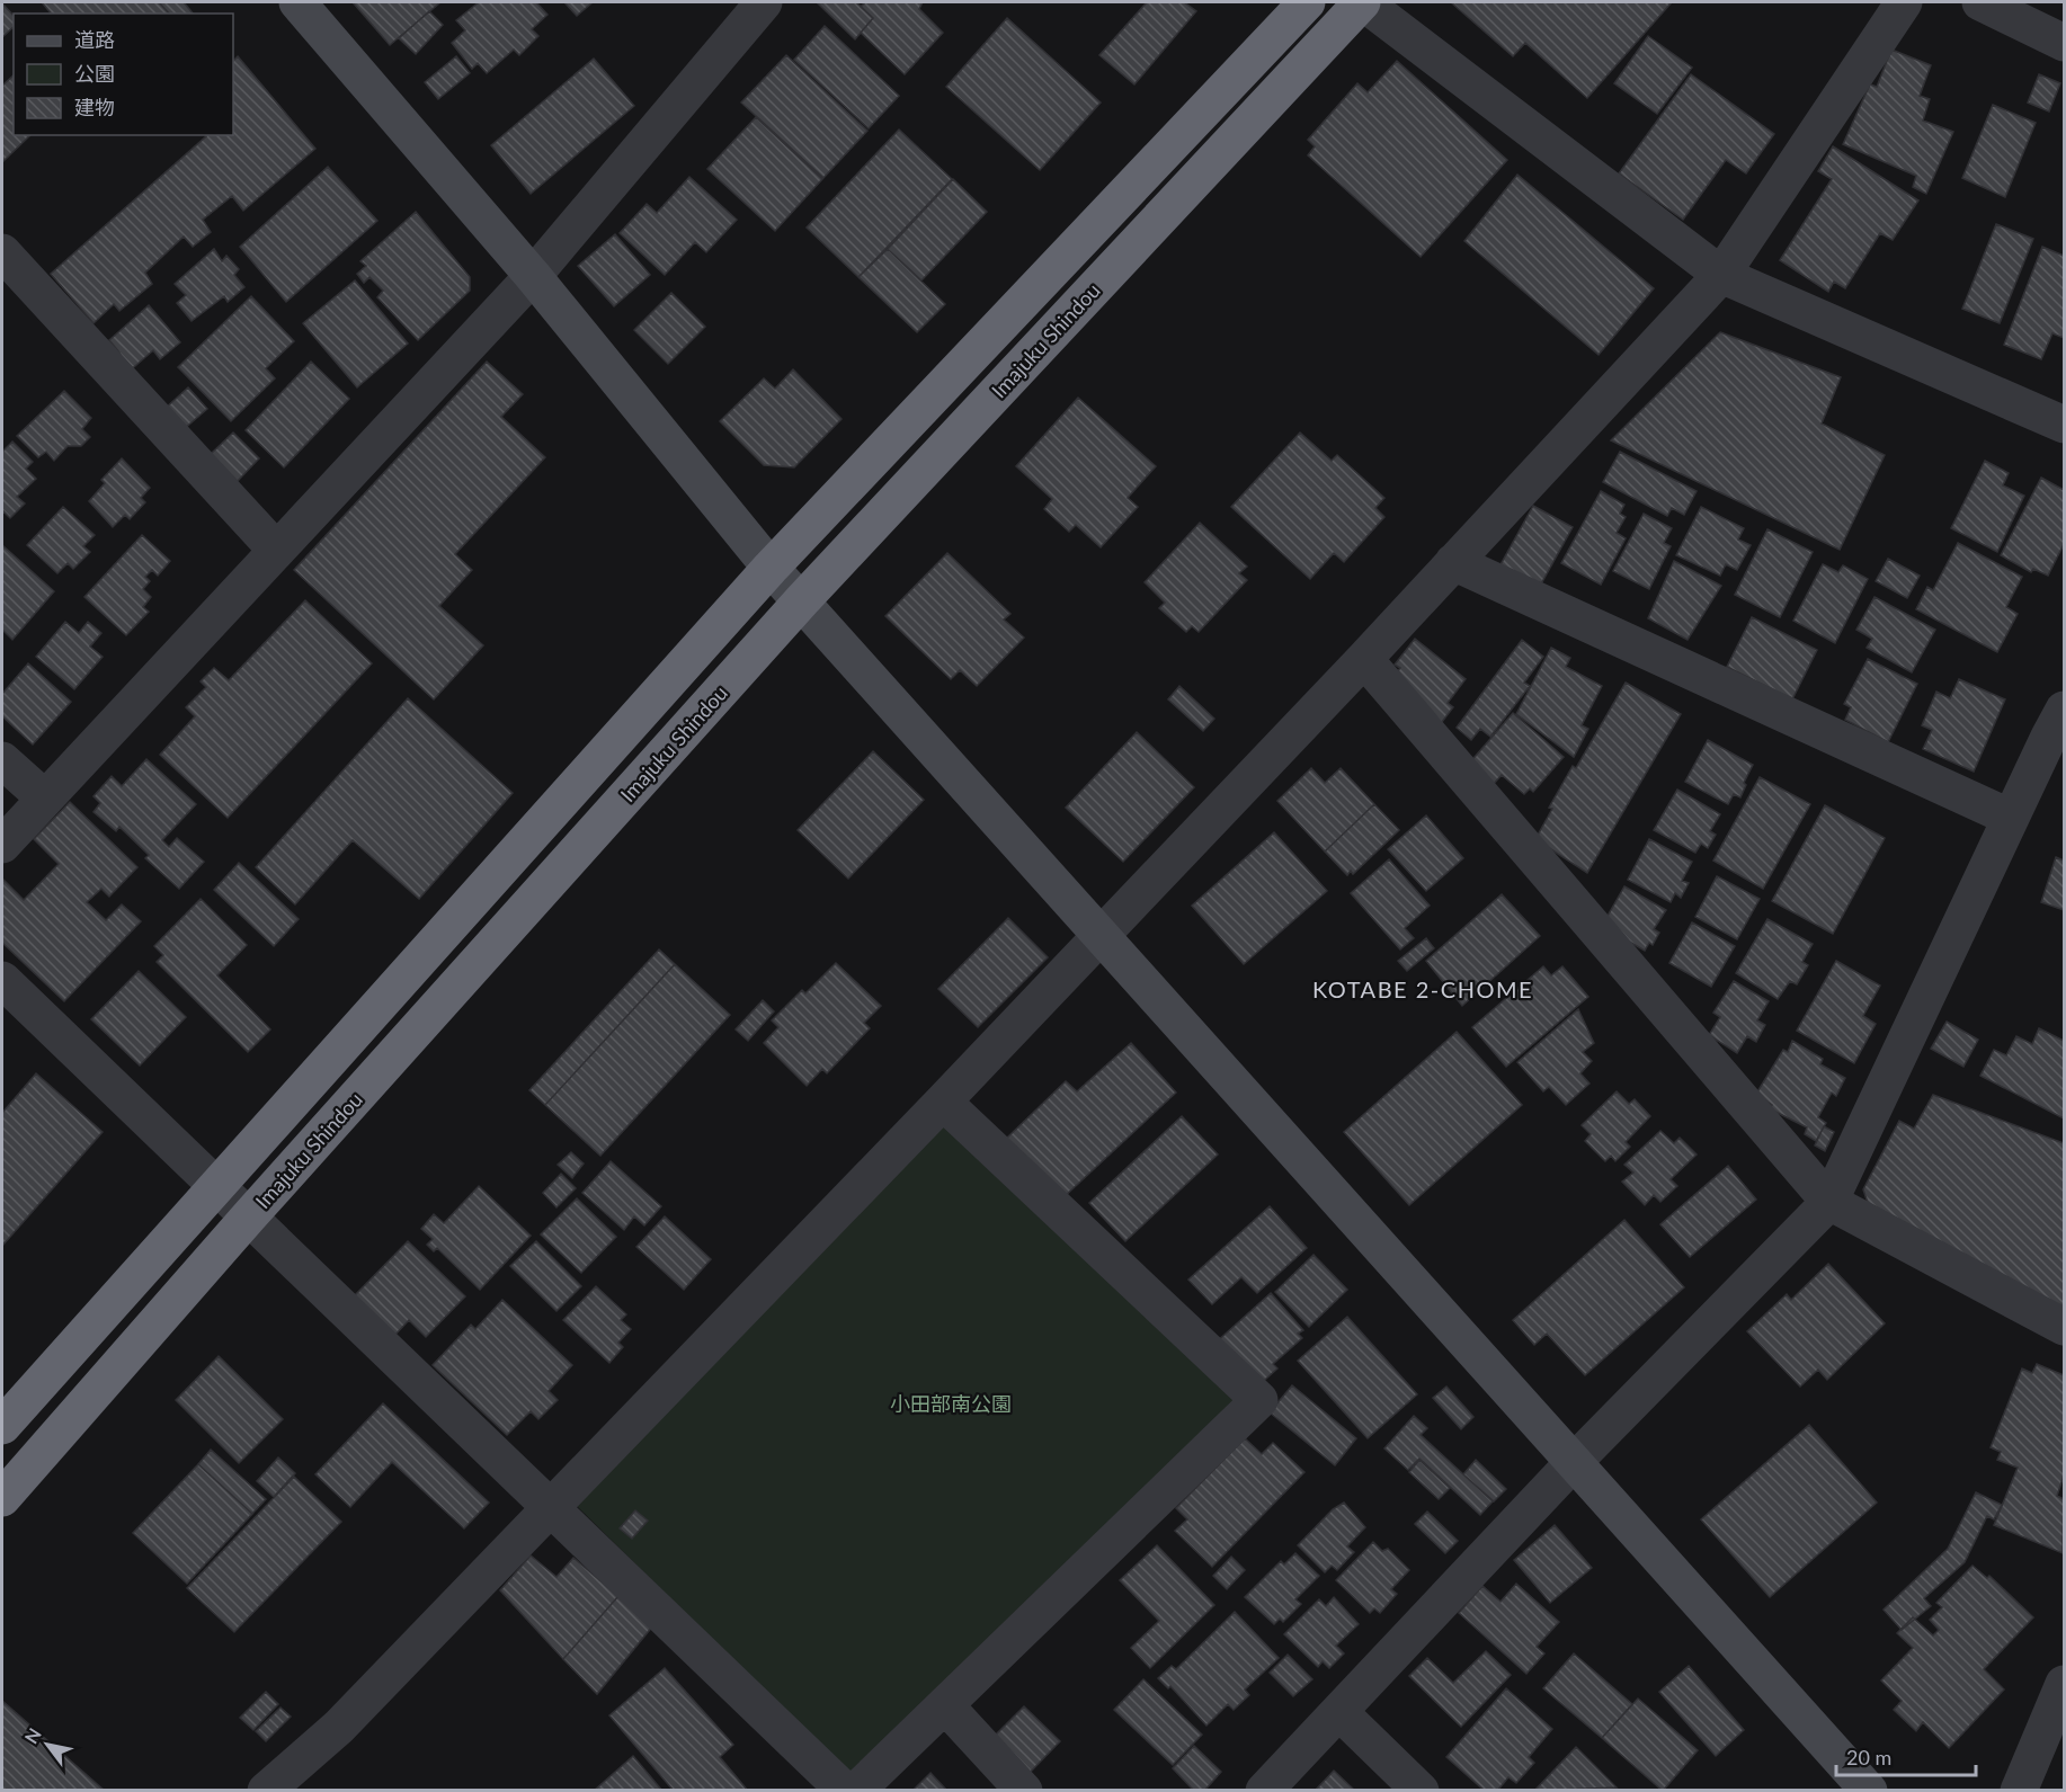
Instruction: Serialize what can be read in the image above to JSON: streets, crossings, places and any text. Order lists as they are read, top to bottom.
{
  "streets": {
    "highway": ["Imajuku Shindou"]
  },
  "districts": ["KOTABE 2-CHOME"],
  "parks": ["小田部南公園"],
  "legend": ["道路", "公園", "建物"],
  "scale_bar": "20 m",
  "north": "top left"
}
